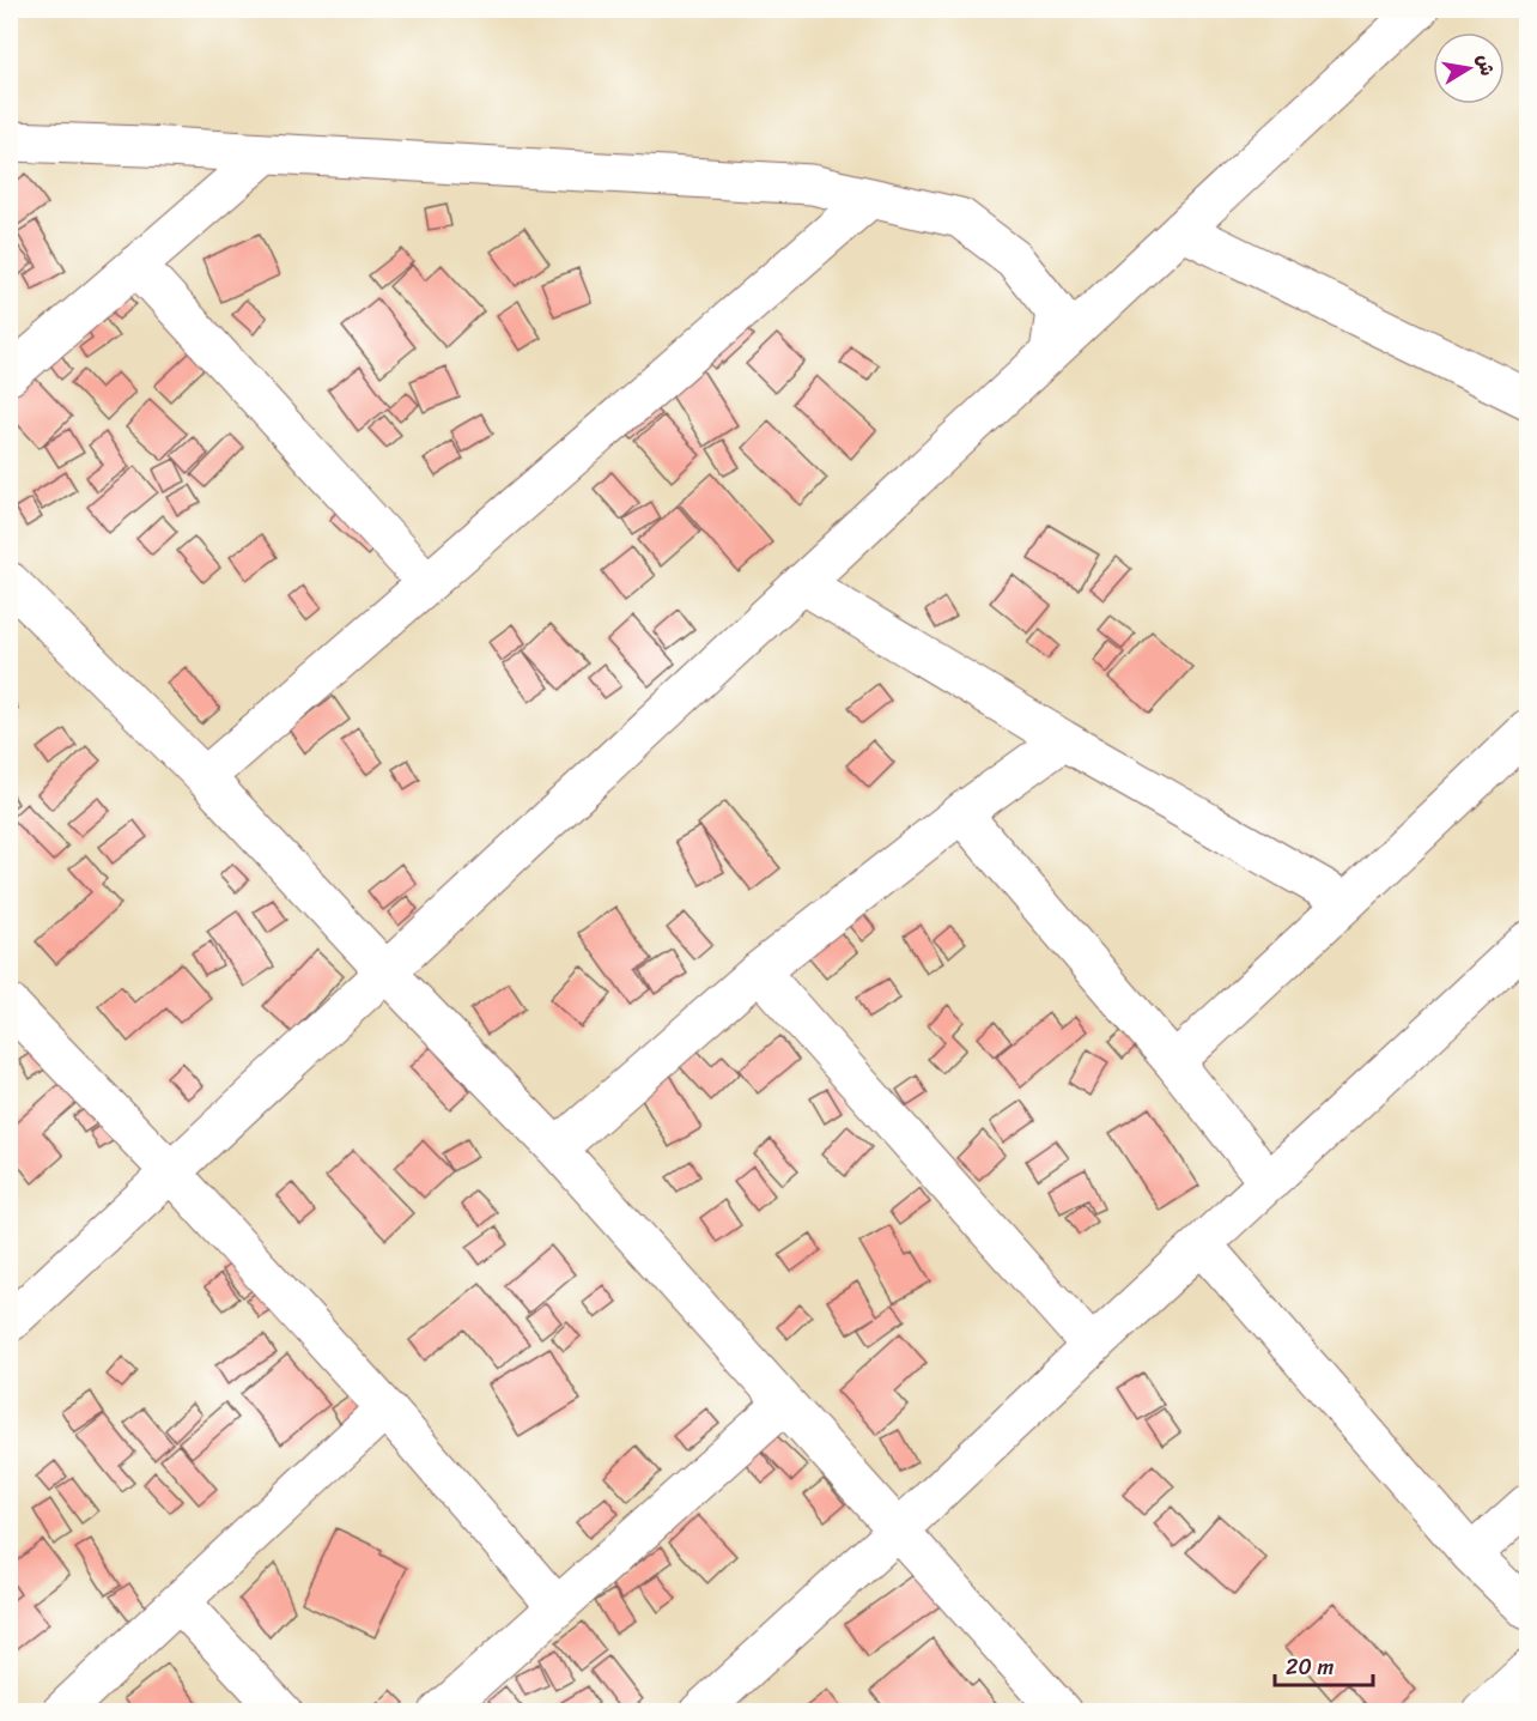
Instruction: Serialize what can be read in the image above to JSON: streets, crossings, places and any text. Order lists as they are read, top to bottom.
{
  "scale_bar": "20 m",
  "north": "right"
}
